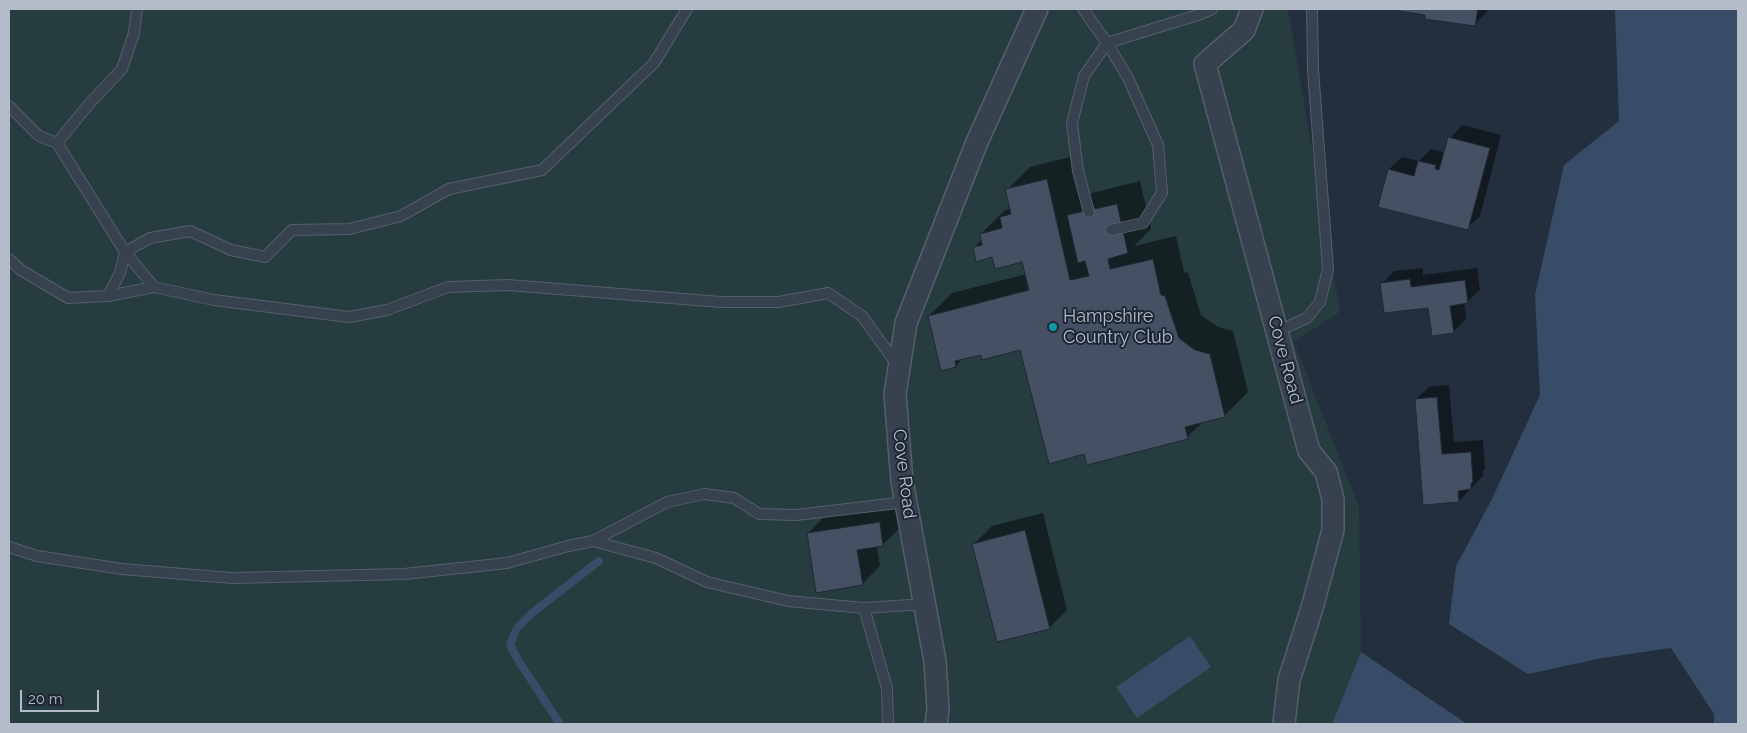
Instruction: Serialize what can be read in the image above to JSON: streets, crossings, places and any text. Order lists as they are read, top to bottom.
{
  "streets": {
    "street": ["Cove Road"]
  },
  "places": ["Hampshire Country Club"],
  "scale_bar": "20 m"
}
